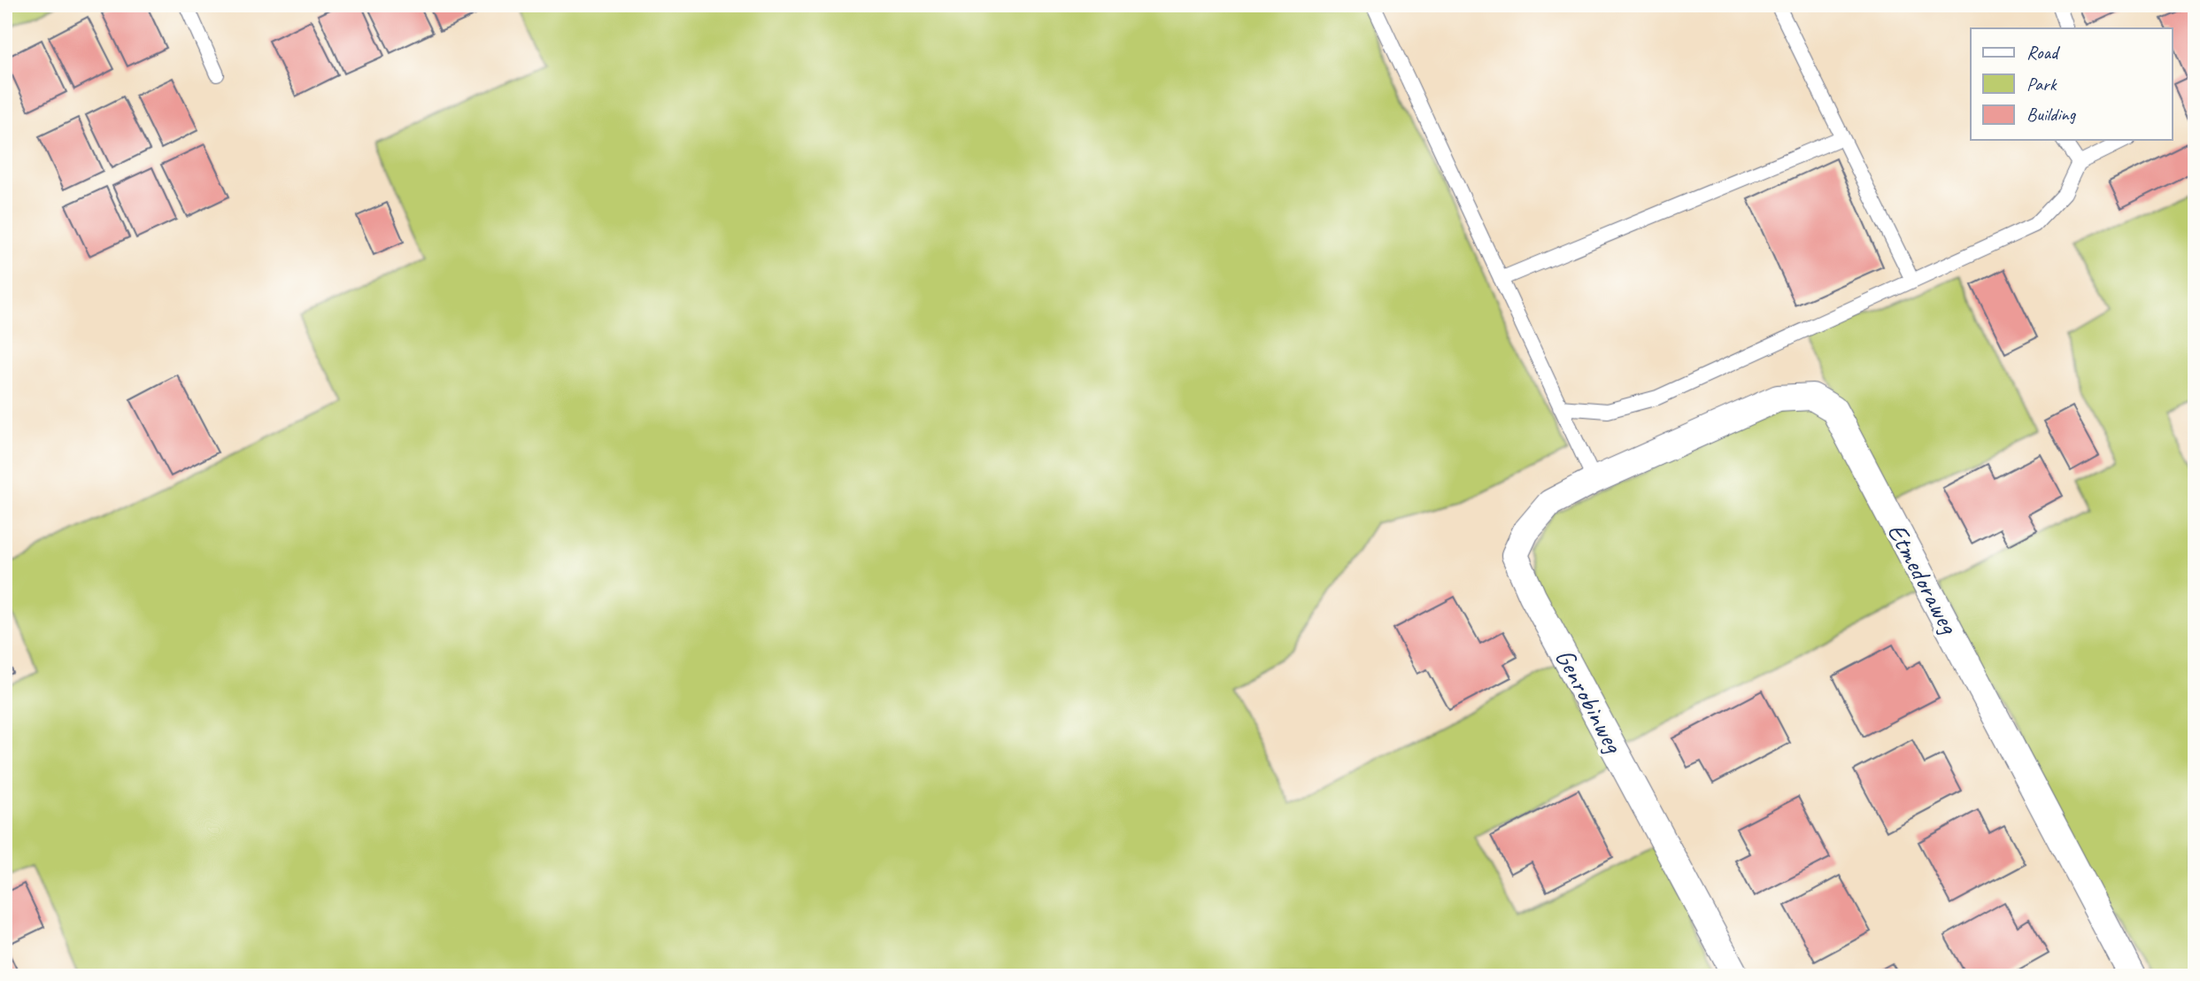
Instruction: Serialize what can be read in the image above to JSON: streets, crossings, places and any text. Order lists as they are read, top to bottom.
{
  "streets": {
    "street": ["Etmedoraweg", "Genrobinweg"]
  },
  "crossings": [
    ["Etmedoraweg", "Genrobinweg"]
  ],
  "legend": ["Road", "Park", "Building"]
}
